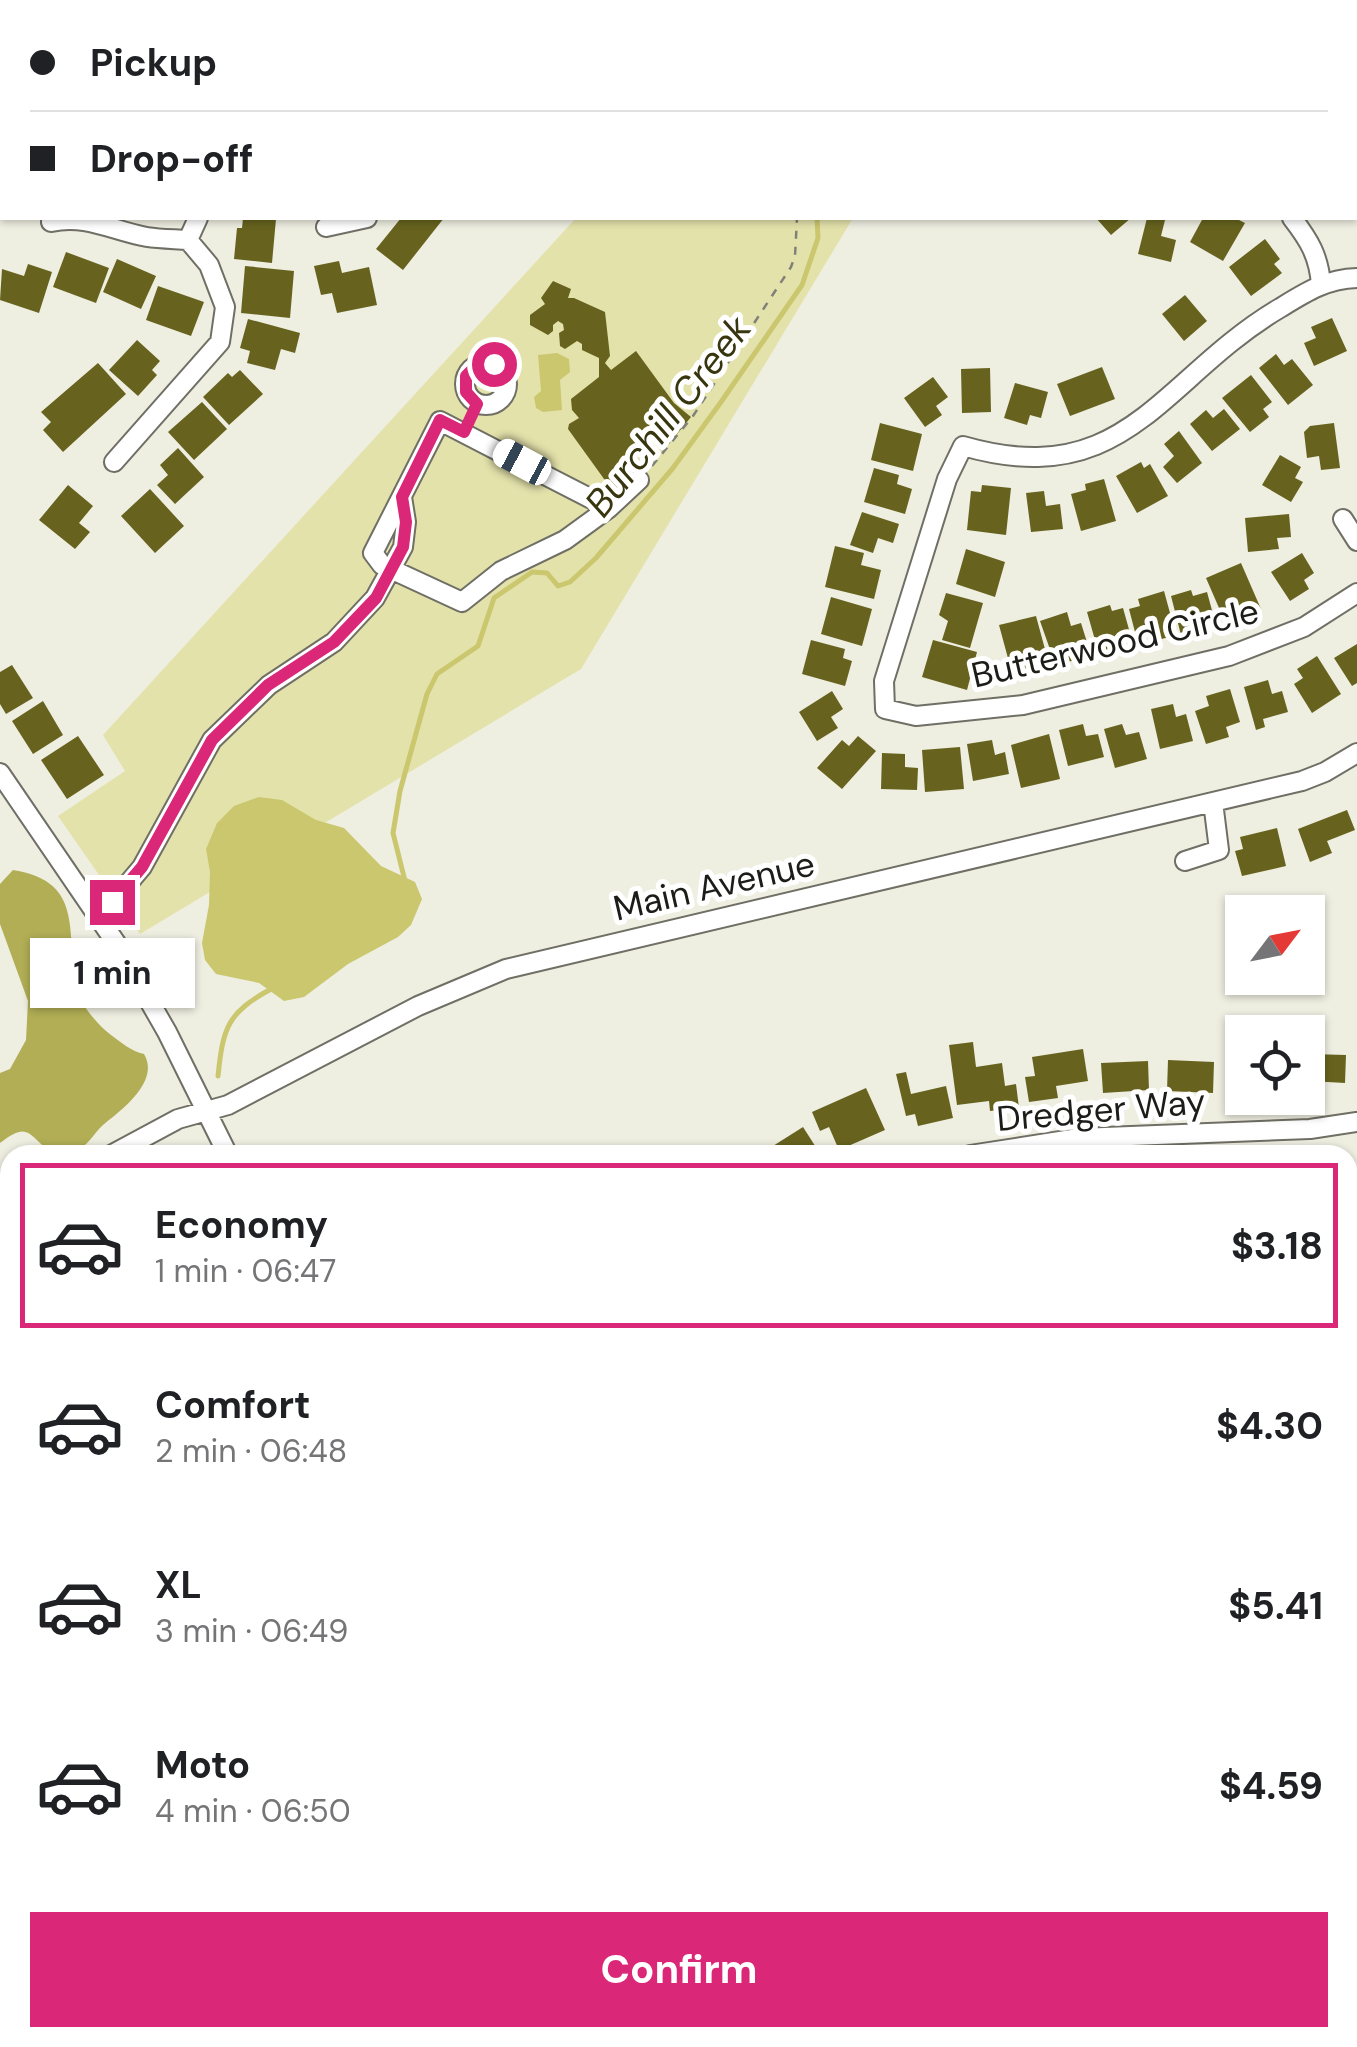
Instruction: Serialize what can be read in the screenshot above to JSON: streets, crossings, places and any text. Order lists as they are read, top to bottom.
{
  "streets": {
    "street": ["Butterwood Circle", "Main Avenue", "Dredger Way"]
  },
  "water": ["Burchill Creek"],
  "north": "top right",
  "page": {
    "banner": ["Pickup", "Drop-off"],
    "bubble": "1 min",
    "list": [
      {
        "name": "Economy",
        "note": "1 min · 06:47",
        "value": "$3.18"
      },
      {
        "name": "Comfort",
        "note": "2 min · 06:48",
        "value": "$4.30"
      },
      {
        "name": "XL",
        "note": "3 min · 06:49",
        "value": "$5.41"
      },
      {
        "name": "Moto",
        "note": "4 min · 06:50",
        "value": "$4.59"
      }
    ],
    "buttons": "Confirm"
  }
}
